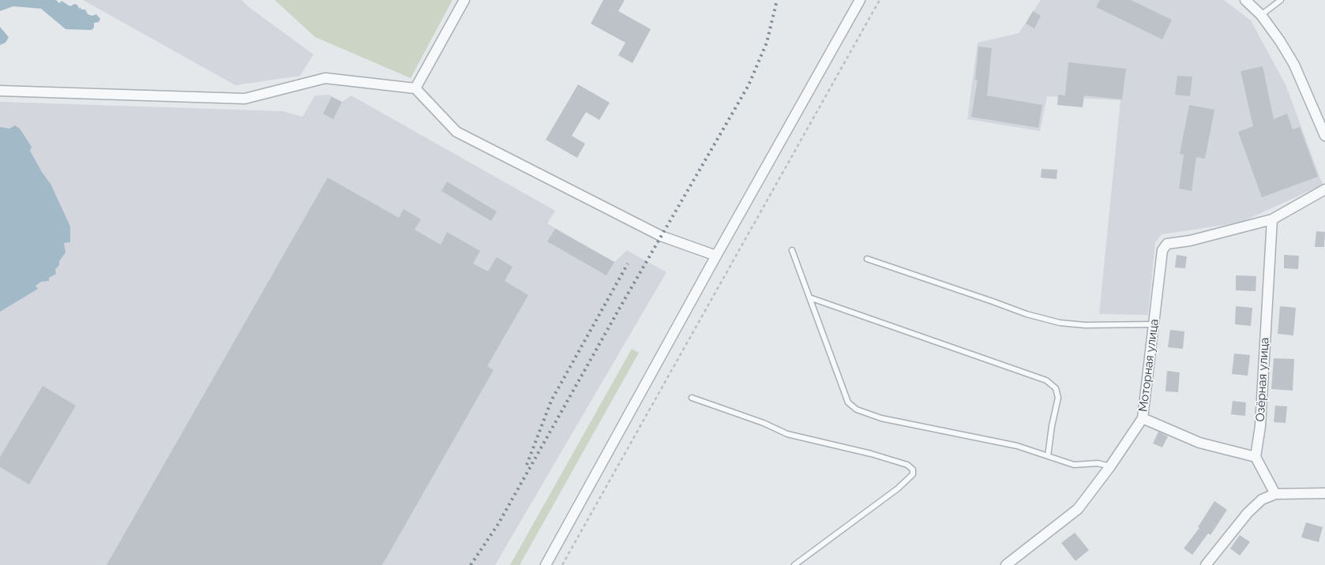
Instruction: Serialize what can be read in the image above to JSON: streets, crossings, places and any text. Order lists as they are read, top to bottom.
{
  "streets": {
    "street": ["Моторная улица", "Озёрная улица"]
  },
  "crossings": [
    ["Моторная улица", "Озёрная улица"]
  ]
}
